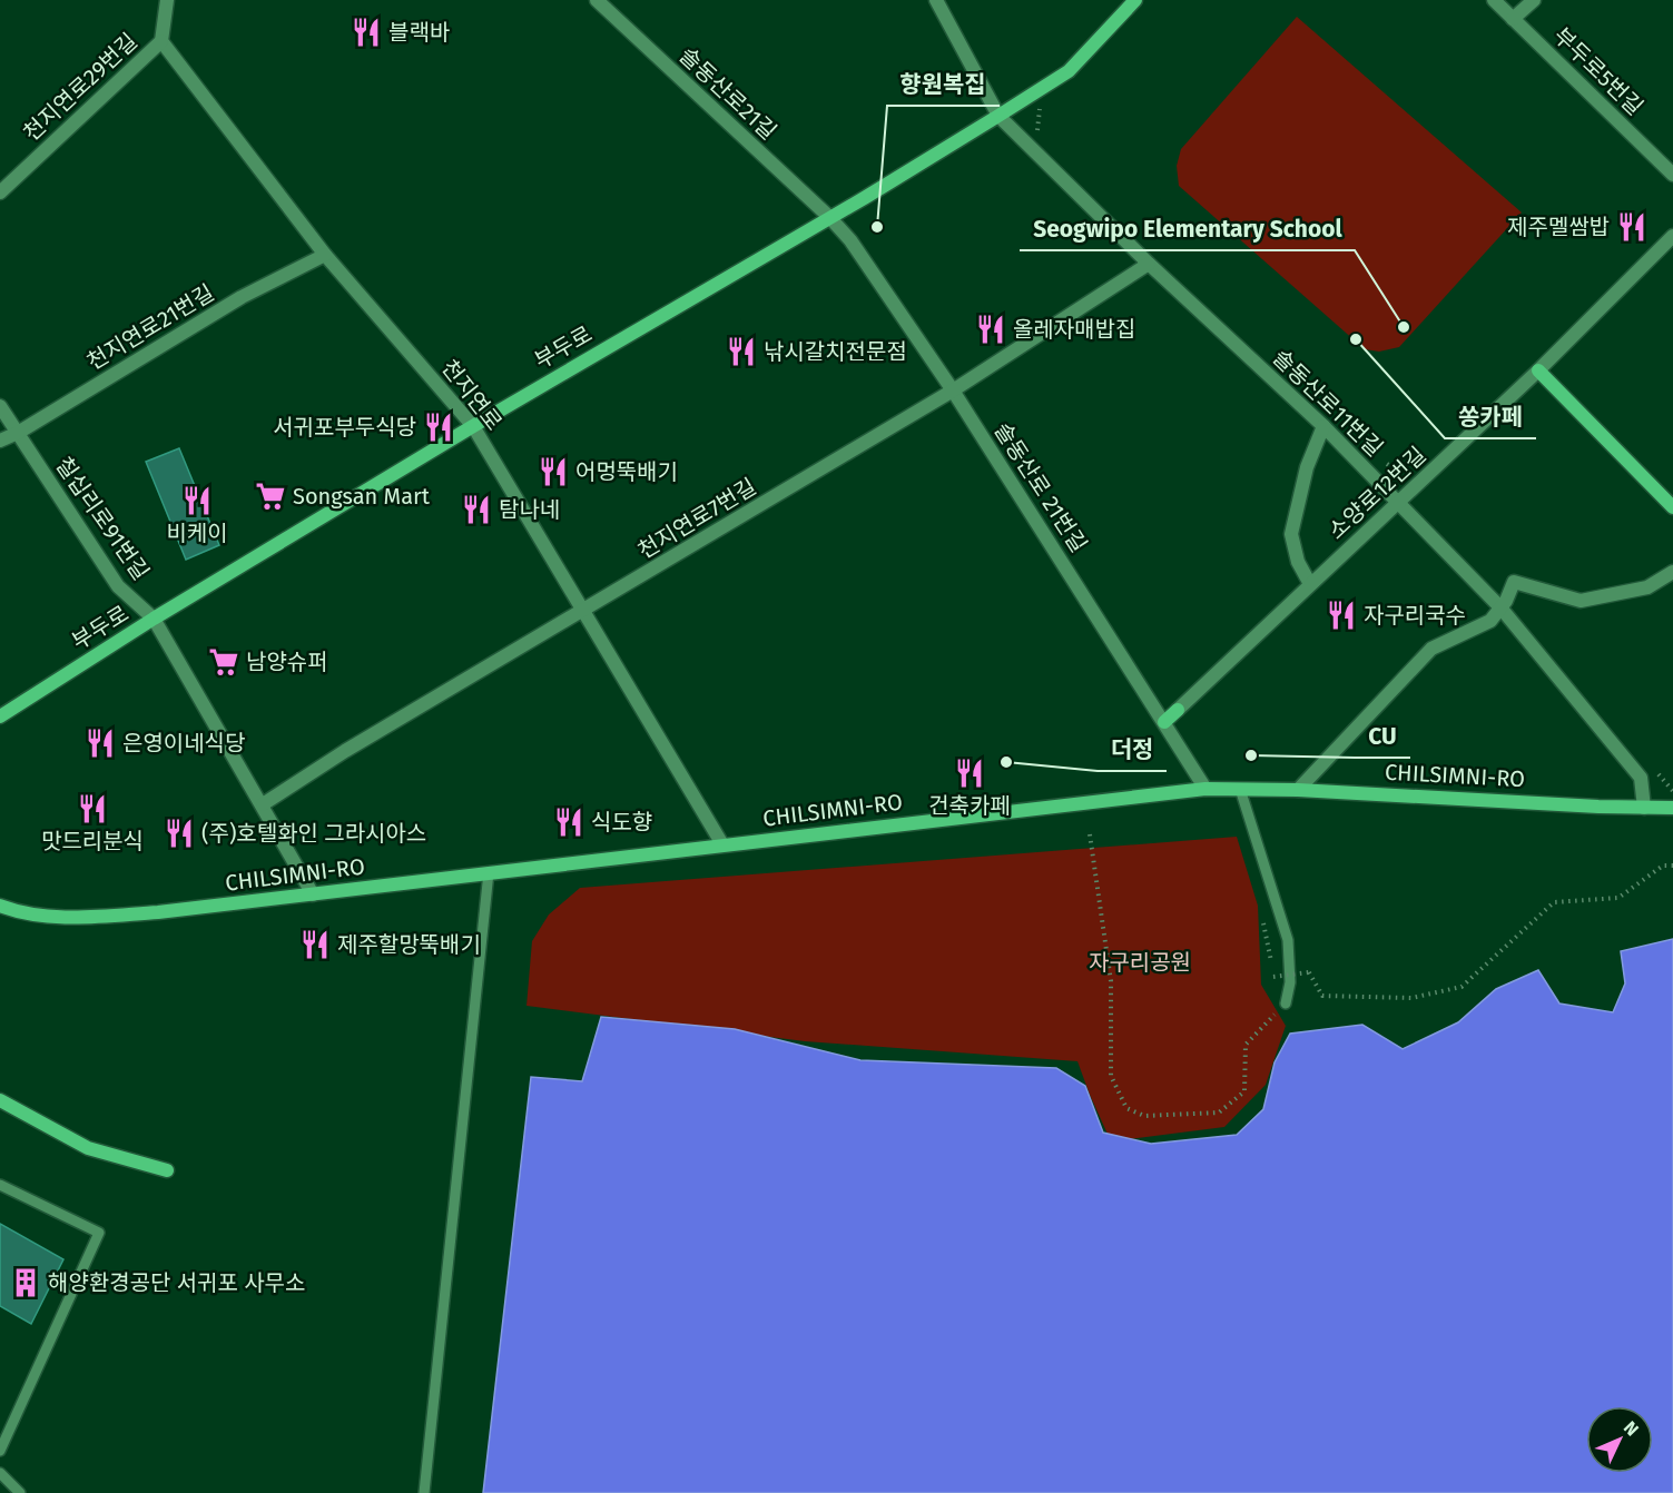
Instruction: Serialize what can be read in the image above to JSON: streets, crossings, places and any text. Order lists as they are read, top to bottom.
{
  "streets": {
    "street": [
      "부두로5번길",
      "천지연로29번길",
      "솔동산로21길",
      "천지연로21번길",
      "부두로",
      "천지연로",
      "솔동산로11번길",
      "솔동산로 21번길",
      "소양로12번길",
      "칠십리로91번길",
      "천지연로7번길",
      "CHILSIMNI-RO"
    ]
  },
  "crossings": [
    ["천지연로29번길", "천지연로"],
    ["솔동산로21길", "부두로"],
    ["솔동산로21길", "솔동산로 21번길"],
    ["천지연로21번길", "천지연로"],
    ["천지연로21번길", "칠십리로91번길"],
    ["부두로", "천지연로"],
    ["부두로", "솔동산로11번길"],
    ["부두로", "솔동산로 21번길"],
    ["부두로", "칠십리로91번길"],
    ["천지연로", "천지연로7번길"],
    ["천지연로", "CHILSIMNI-RO"],
    ["솔동산로11번길", "소양로12번길"],
    ["솔동산로11번길", "천지연로7번길"],
    ["솔동산로11번길", "CHILSIMNI-RO"],
    ["솔동산로 21번길", "소양로12번길"],
    ["솔동산로 21번길", "천지연로7번길"],
    ["솔동산로 21번길", "CHILSIMNI-RO"],
    ["칠십리로91번길", "천지연로7번길"],
    ["칠십리로91번길", "CHILSIMNI-RO"]
  ],
  "parks": ["자구리공원"],
  "places": {
    "restaurant": [
      "블랙바",
      "제주멜쌈밥",
      "올레자매밥집",
      "낚시갈치전문점",
      "서귀포부두식당",
      "어멍뚝배기",
      "비케이",
      "탐나네",
      "자구리국수",
      "은영이네식당",
      "건축카페",
      "맛드리분식",
      "식도향",
      "(주)호텔화인 그라시아스",
      "제주할망뚝배기"
    ],
    "other": [
      "향원복집",
      "Seogwipo Elementary School",
      "쏭카페",
      "CU",
      "더정"
    ],
    "supermarket": ["Songsan Mart", "남양슈퍼"],
    "building": ["해양환경공단 서귀포 사무소"]
  },
  "north": "top right"
}
